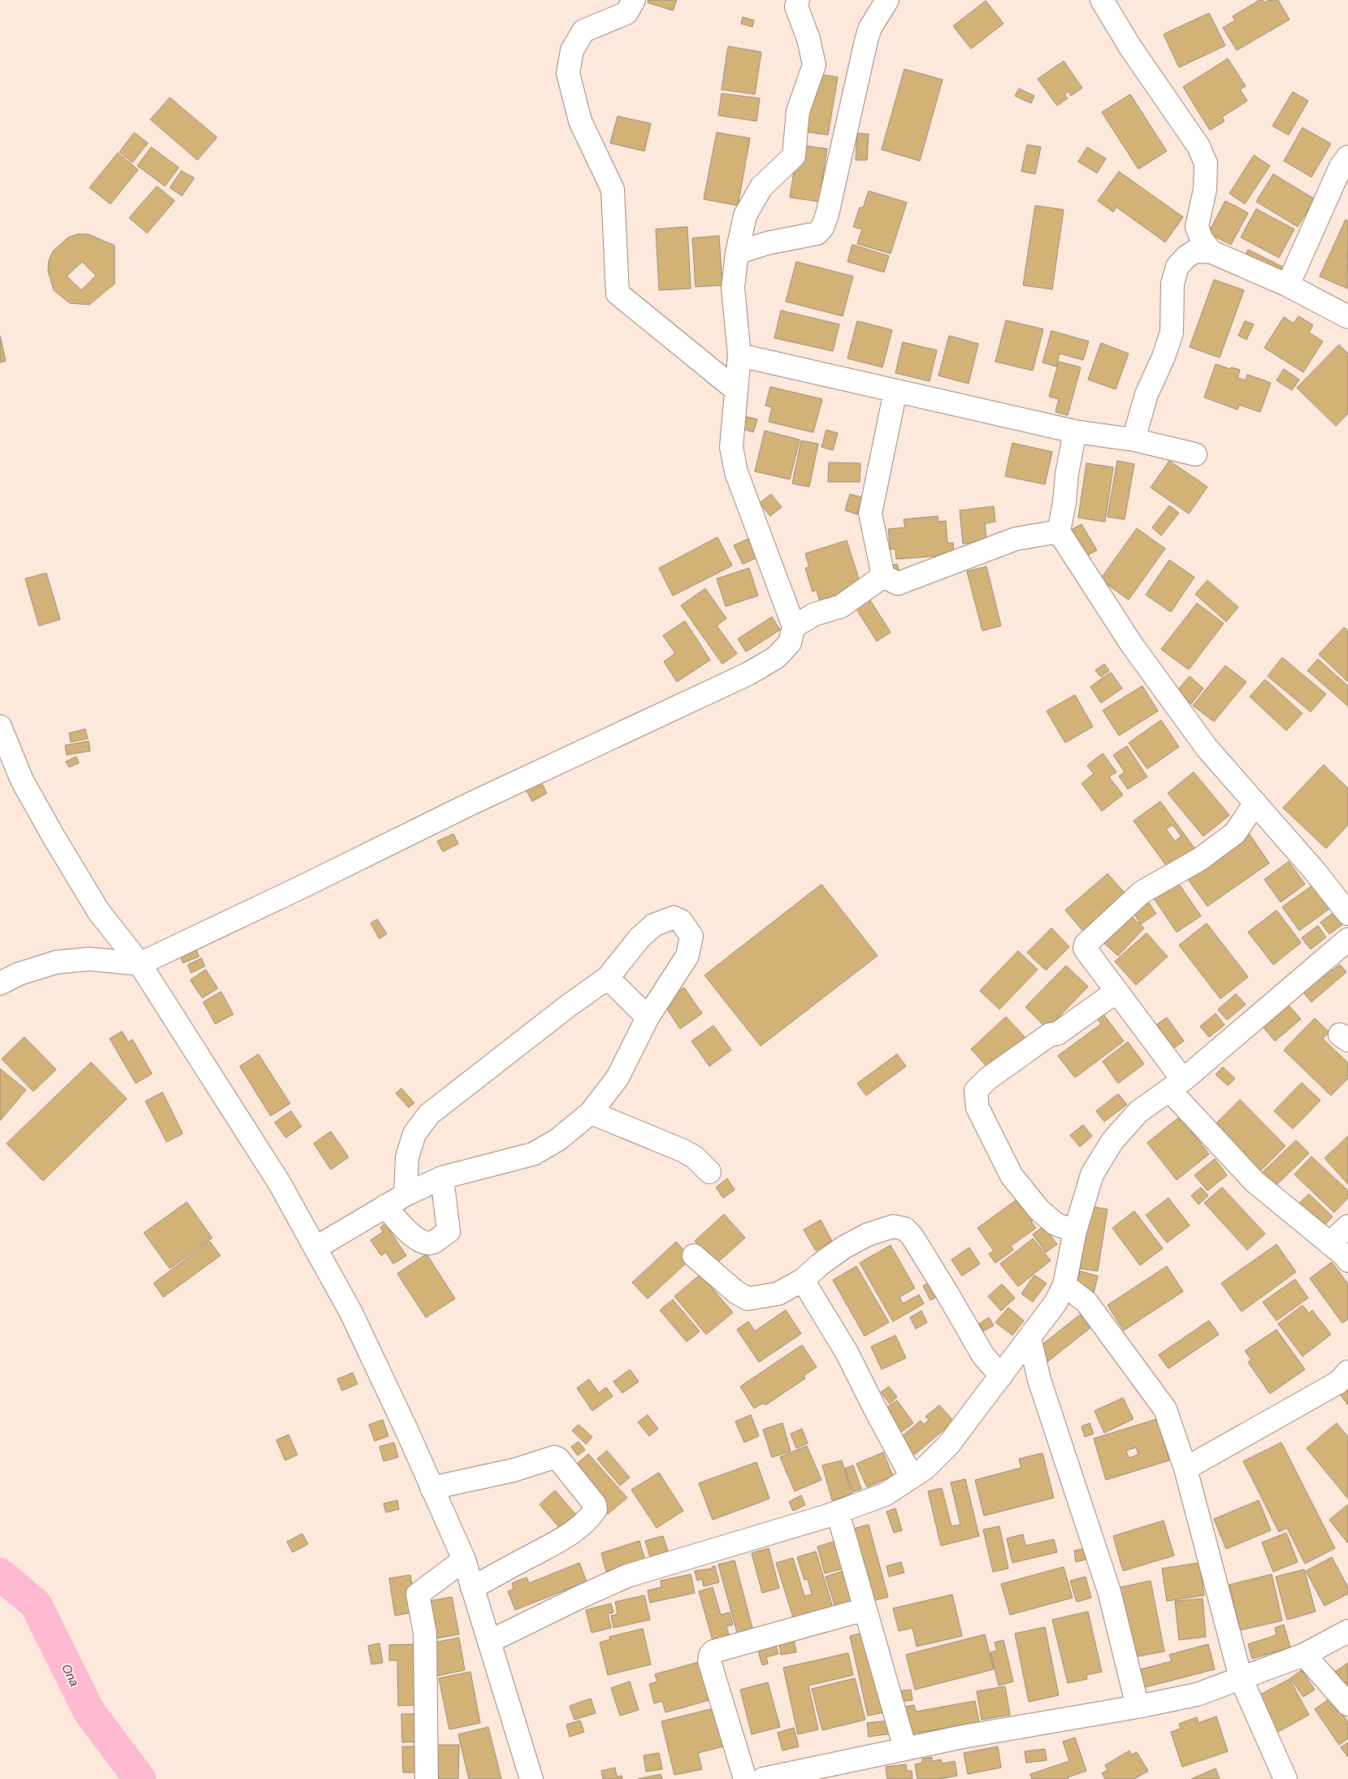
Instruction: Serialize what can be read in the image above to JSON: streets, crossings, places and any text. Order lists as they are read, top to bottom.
{
  "water": ["Ona"]
}
